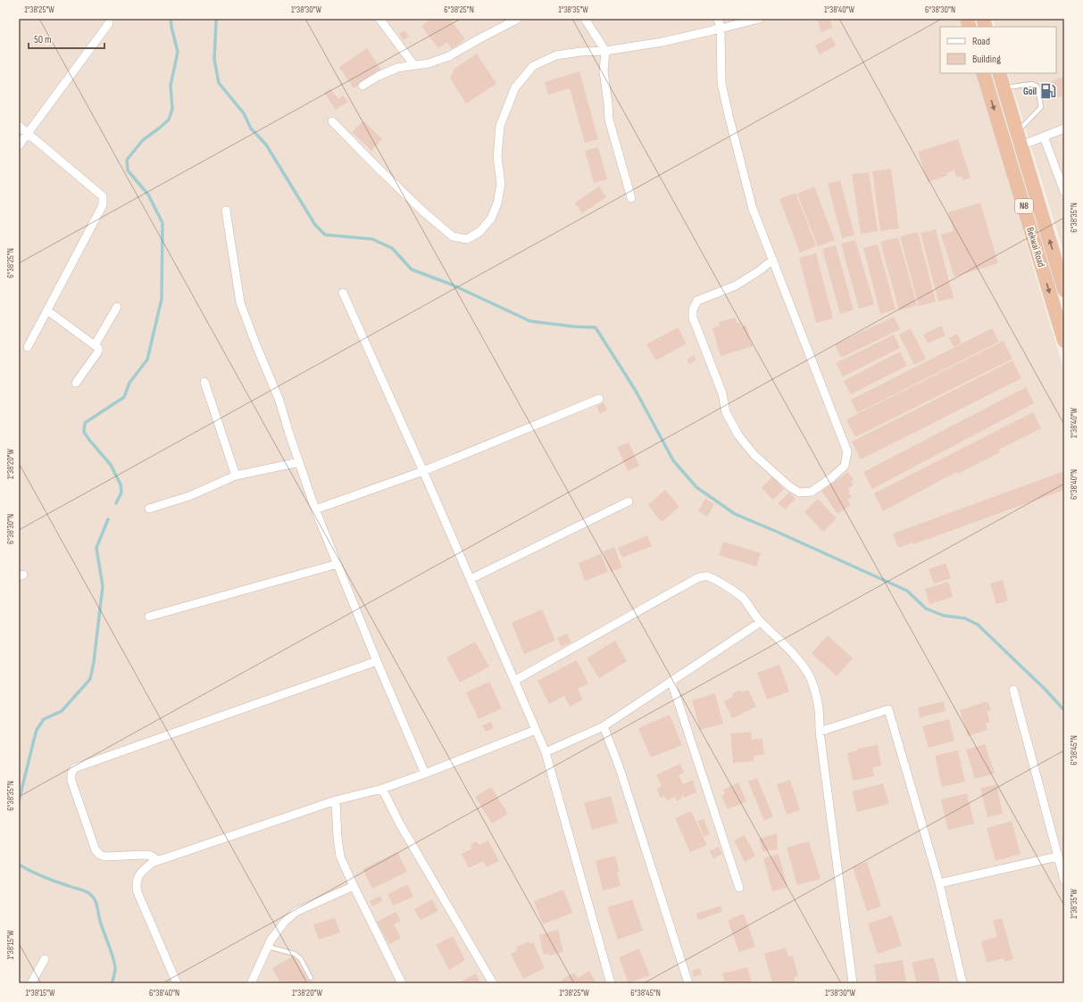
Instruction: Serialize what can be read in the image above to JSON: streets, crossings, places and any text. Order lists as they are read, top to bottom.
{
  "streets": {
    "highway": ["N8", "Bekwai Road"]
  },
  "places": {
    "fuel station": ["Goil"]
  },
  "legend": ["Road", "Building"],
  "scale_bar": "50 m",
  "coordinates": [
    "1°38'25\"W",
    "1°38'30\"W",
    "6°38'25\"N",
    "1°38'35\"W",
    "1°38'40\"W",
    "6°38'30\"N",
    "6°38'35\"N",
    "1°38'20\"W",
    "6°38'40\"N",
    "6°38'45\"N",
    "1°38'15\"W"
  ]
}
